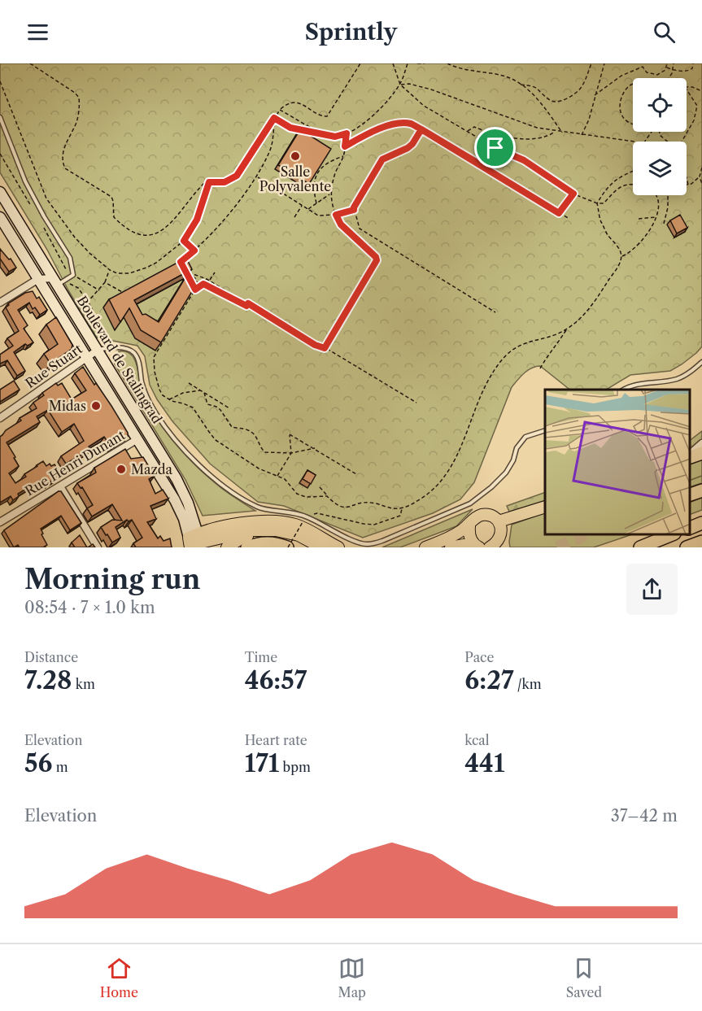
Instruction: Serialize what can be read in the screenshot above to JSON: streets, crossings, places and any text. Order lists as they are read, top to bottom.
{
  "streets": {
    "main road": ["Boulevard de Stalingrad"],
    "street": ["Rue Stuart", "Rue Henri Dunant"]
  },
  "crossings": [
    ["Boulevard de Stalingrad", "Rue Stuart"],
    ["Boulevard de Stalingrad", "Rue Henri Dunant"]
  ],
  "places": ["Salle Polyvalente", "Midas", "Mazda"],
  "page": {
    "header": "Sprintly",
    "heading": ["Morning run", "08:54 · 7 × 1.0 km"],
    "stats": [
      ["Distance", "7.28 km"],
      ["Time", "46:57"],
      ["Pace", "6:27 /km"],
      ["Elevation", "56 m"],
      ["Heart rate", "171 bpm"],
      ["kcal", "441"]
    ],
    "chart": ["Elevation", "37–42 m"],
    "tabs": ["Home", "Map", "Saved"]
  }
}
